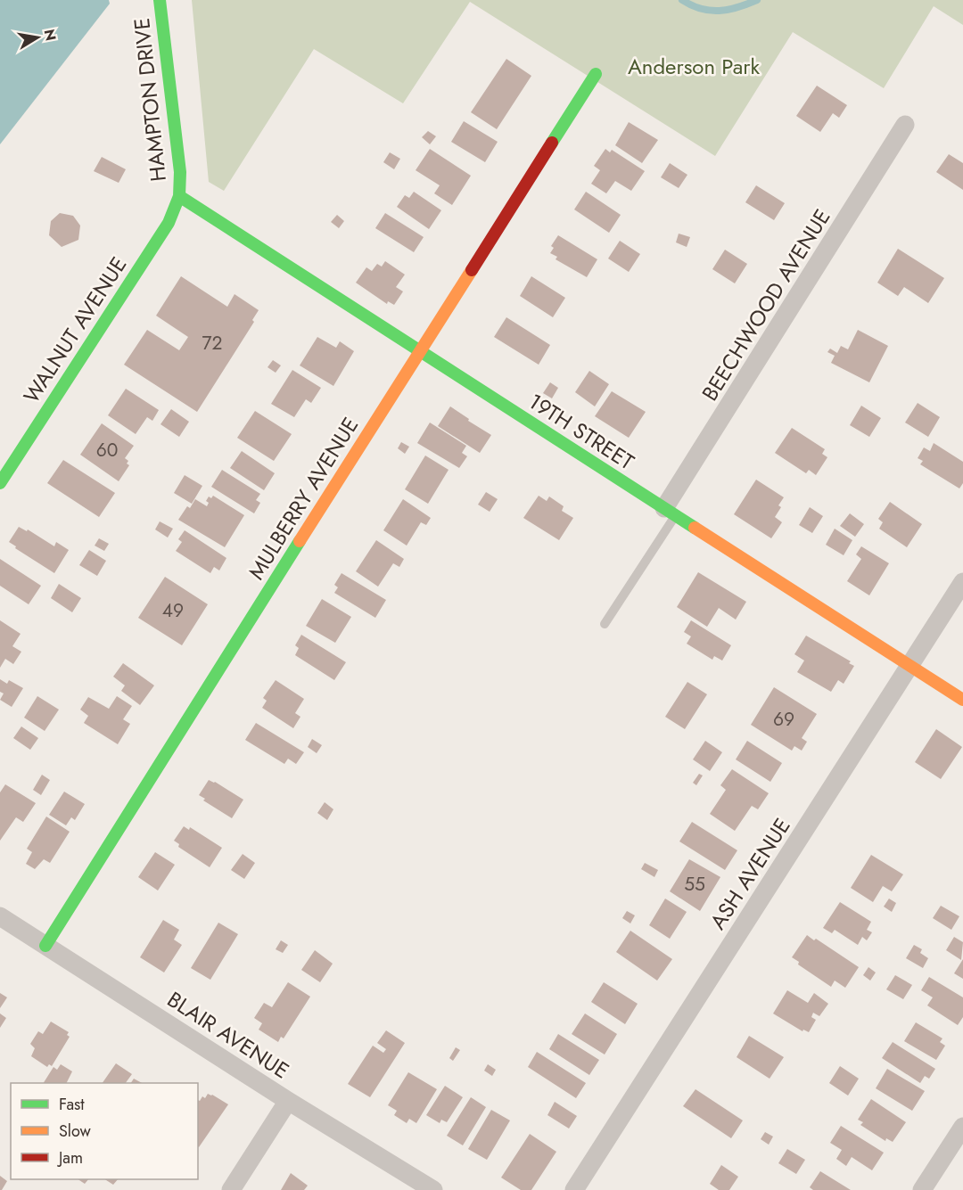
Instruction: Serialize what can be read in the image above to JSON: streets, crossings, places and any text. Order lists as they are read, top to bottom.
{
  "streets": {
    "street": [
      "HAMPTON DRIVE",
      "BEECHWOOD AVENUE",
      "WALNUT AVENUE",
      "19TH STREET",
      "MULBERRY AVENUE",
      "ASH AVENUE",
      "BLAIR AVENUE"
    ]
  },
  "crossings": [
    ["HAMPTON DRIVE", "WALNUT AVENUE"],
    ["HAMPTON DRIVE", "19TH STREET"],
    ["BEECHWOOD AVENUE", "19TH STREET"],
    ["WALNUT AVENUE", "19TH STREET"],
    ["19TH STREET", "MULBERRY AVENUE"],
    ["19TH STREET", "ASH AVENUE"],
    ["MULBERRY AVENUE", "BLAIR AVENUE"]
  ],
  "parks": ["Anderson Park"],
  "house_numbers": [
    "72",
    "60",
    "49",
    "69",
    "55"
  ],
  "legend": ["Fast", "Slow", "Jam"],
  "north": "right"
}
